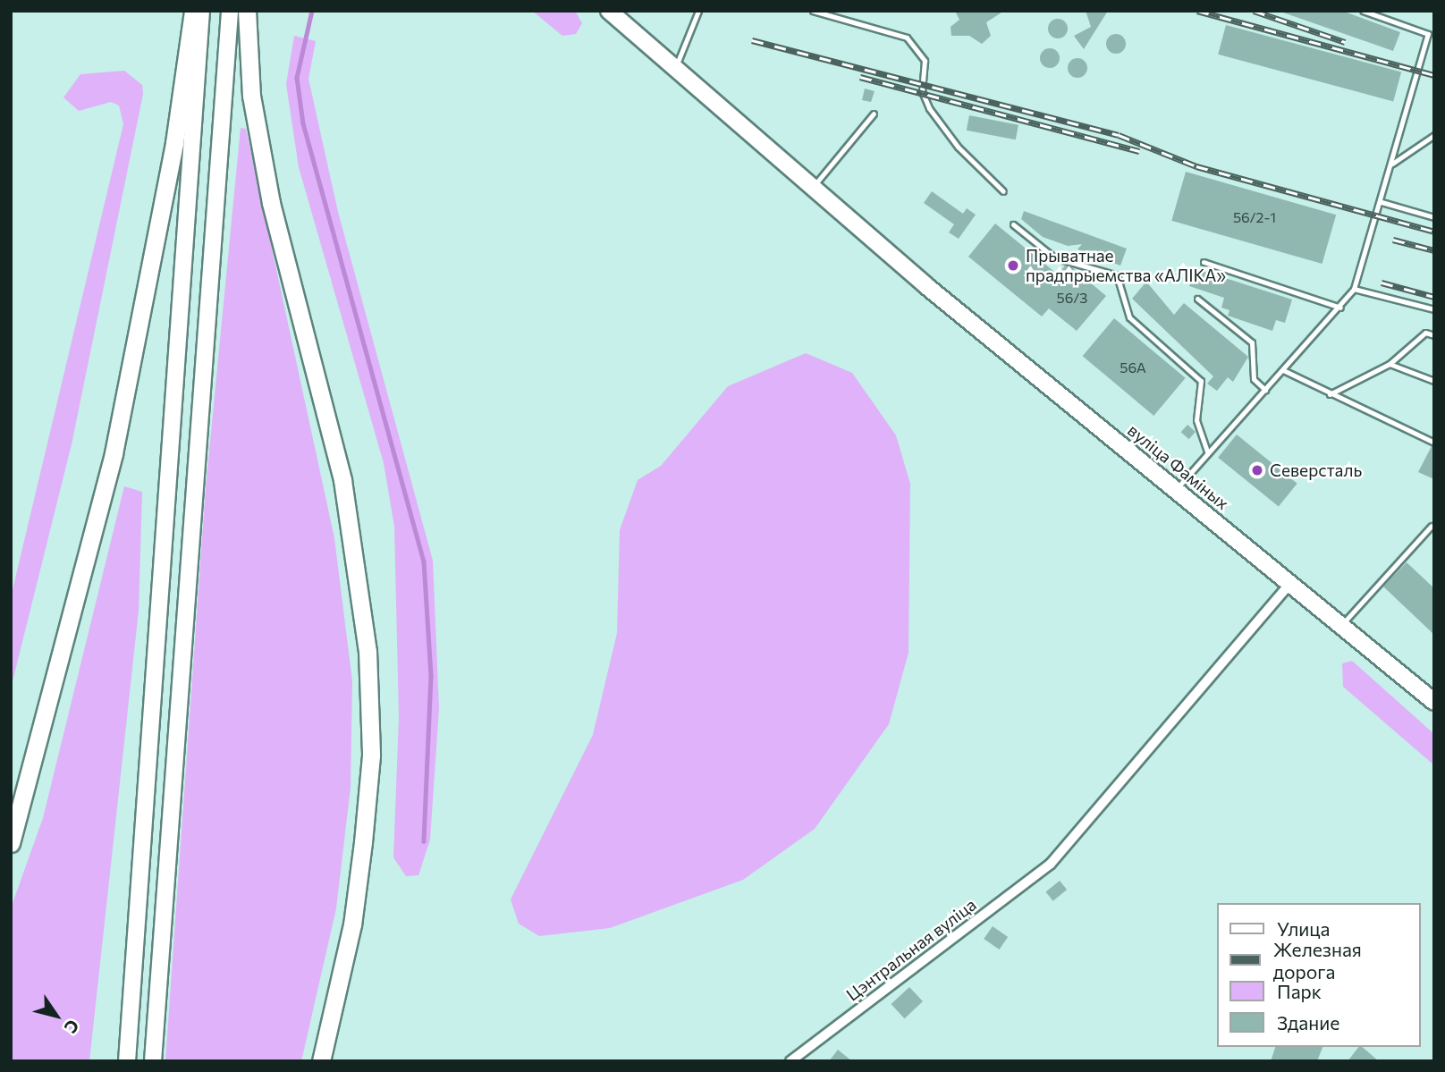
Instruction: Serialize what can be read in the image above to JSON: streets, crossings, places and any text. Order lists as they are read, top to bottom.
{
  "streets": {
    "main road": ["вуліца Фаміных"],
    "street": ["Цэнтральная вуліца"]
  },
  "crossings": [
    ["вуліца Фаміных", "Цэнтральная вуліца"]
  ],
  "places": ["Прыватнае прадпрыемства «АЛІКА»", "Северсталь"],
  "house_numbers": ["56/2-1", "56/3", "56А"],
  "legend": [
    "Улица",
    "Железная дорога",
    "Парк",
    "Здание"
  ],
  "north": "bottom right"
}
